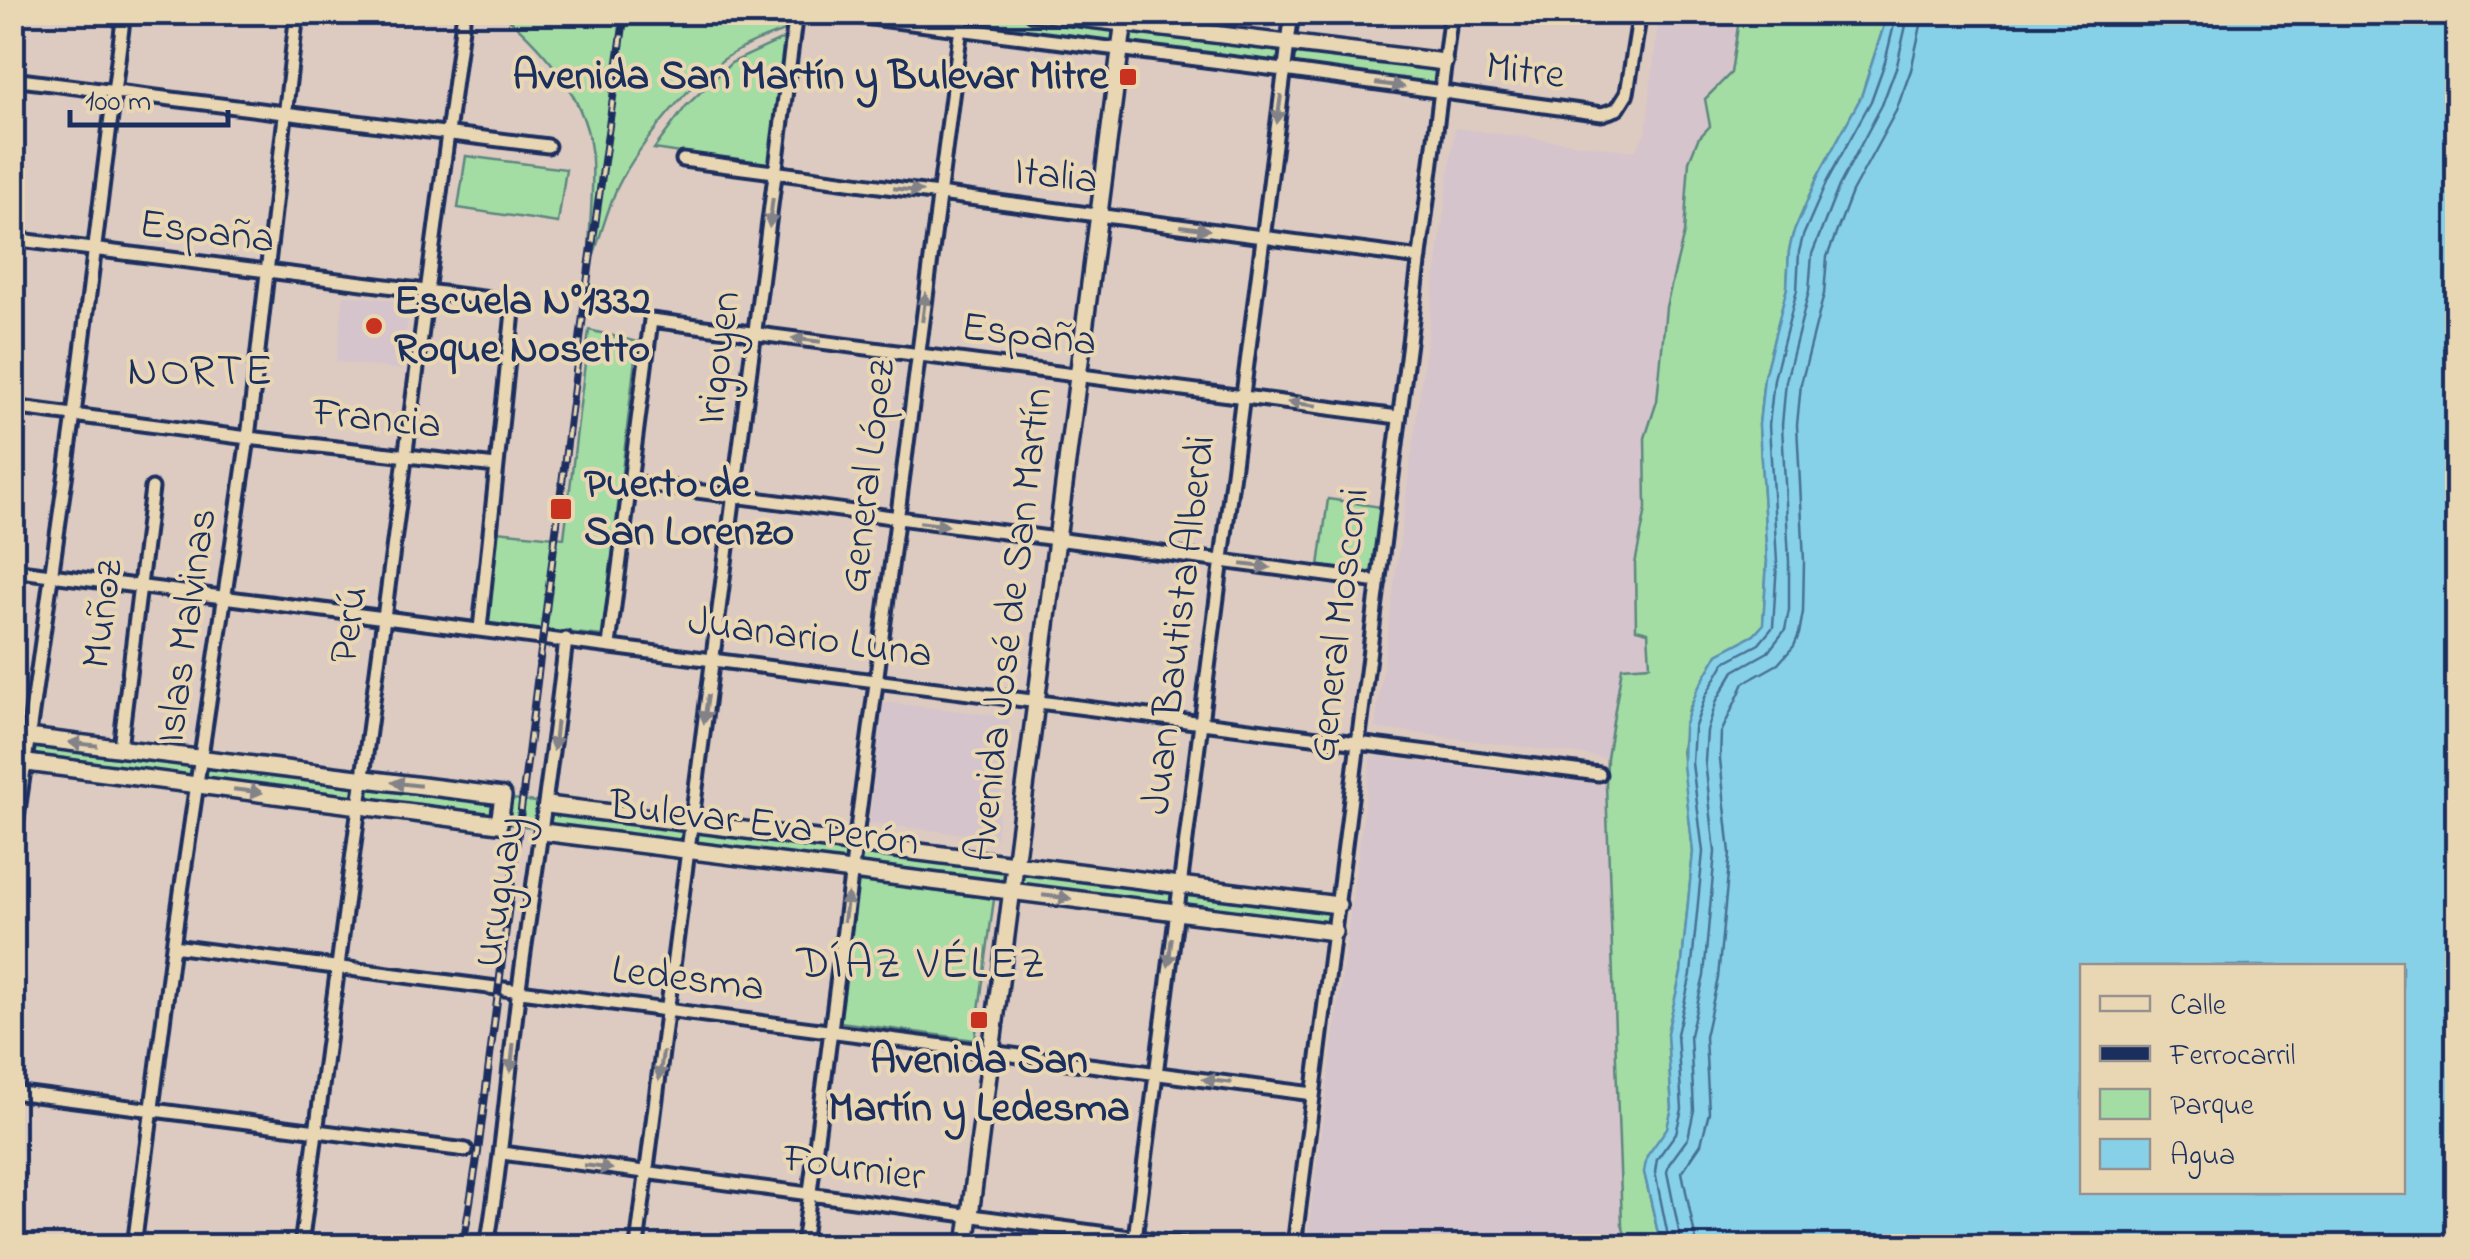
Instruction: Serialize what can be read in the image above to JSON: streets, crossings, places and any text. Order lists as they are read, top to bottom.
{
  "streets": {
    "street": [
      "Mitre",
      "Italia",
      "España",
      "Irigoyen",
      "Francia",
      "General López",
      "Muñoz",
      "Perú",
      "Avenida José de San Martín",
      "Juan Bautista Alberdi",
      "General Mosconi",
      "Islas Malvinas",
      "Juanario Luna",
      "Bulevar Eva Perón",
      "Uruguay",
      "Ledesma",
      "Fournier"
    ]
  },
  "crossings": [
    ["Mitre", "General López"],
    ["Mitre", "Avenida José de San Martín"],
    ["Mitre", "Juan Bautista Alberdi"],
    ["Mitre", "General Mosconi"],
    ["Italia", "Irigoyen"],
    ["Italia", "General López"],
    ["Italia", "Avenida José de San Martín"],
    ["Italia", "Juan Bautista Alberdi"],
    ["Italia", "General Mosconi"],
    ["España", "Irigoyen"],
    ["España", "Francia"],
    ["España", "General López"],
    ["España", "Perú"],
    ["España", "Avenida José de San Martín"],
    ["España", "Juan Bautista Alberdi"],
    ["España", "General Mosconi"],
    ["España", "Islas Malvinas"],
    ["Irigoyen", "Juanario Luna"],
    ["Irigoyen", "Bulevar Eva Perón"],
    ["Irigoyen", "Ledesma"],
    ["Irigoyen", "Fournier"],
    ["Francia", "Perú"],
    ["Francia", "Islas Malvinas"],
    ["General López", "Juanario Luna"],
    ["General López", "Bulevar Eva Perón"],
    ["General López", "Ledesma"],
    ["General López", "Fournier"],
    ["Muñoz", "Juanario Luna"],
    ["Perú", "Juanario Luna"],
    ["Perú", "Ledesma"],
    ["Avenida José de San Martín", "Juanario Luna"],
    ["Avenida José de San Martín", "Bulevar Eva Perón"],
    ["Avenida José de San Martín", "Ledesma"],
    ["Avenida José de San Martín", "Fournier"],
    ["Juan Bautista Alberdi", "Juanario Luna"],
    ["Juan Bautista Alberdi", "Bulevar Eva Perón"],
    ["Juan Bautista Alberdi", "Ledesma"],
    ["Juan Bautista Alberdi", "Fournier"],
    ["General Mosconi", "Juanario Luna"],
    ["General Mosconi", "Bulevar Eva Perón"],
    ["General Mosconi", "Ledesma"],
    ["Islas Malvinas", "Juanario Luna"],
    ["Islas Malvinas", "Ledesma"],
    ["Juanario Luna", "Uruguay"],
    ["Bulevar Eva Perón", "Uruguay"],
    ["Uruguay", "Ledesma"],
    ["Uruguay", "Fournier"]
  ],
  "one_way": ["Italia", "Irigoyen", "Uruguay"],
  "districts": ["NORTE", "DÍAZ VÉLEZ"],
  "places": {
    "transit": ["Avenida San Martín y Bulevar Mitre", "Puerto de San Lorenzo", "Avenida San Martín y Ledesma"],
    "other": ["Escuela N°1332 Roque Nosetto"]
  },
  "legend": [
    "Calle",
    "Ferrocarril",
    "Parque",
    "Agua"
  ],
  "scale_bar": "100 m"
}
